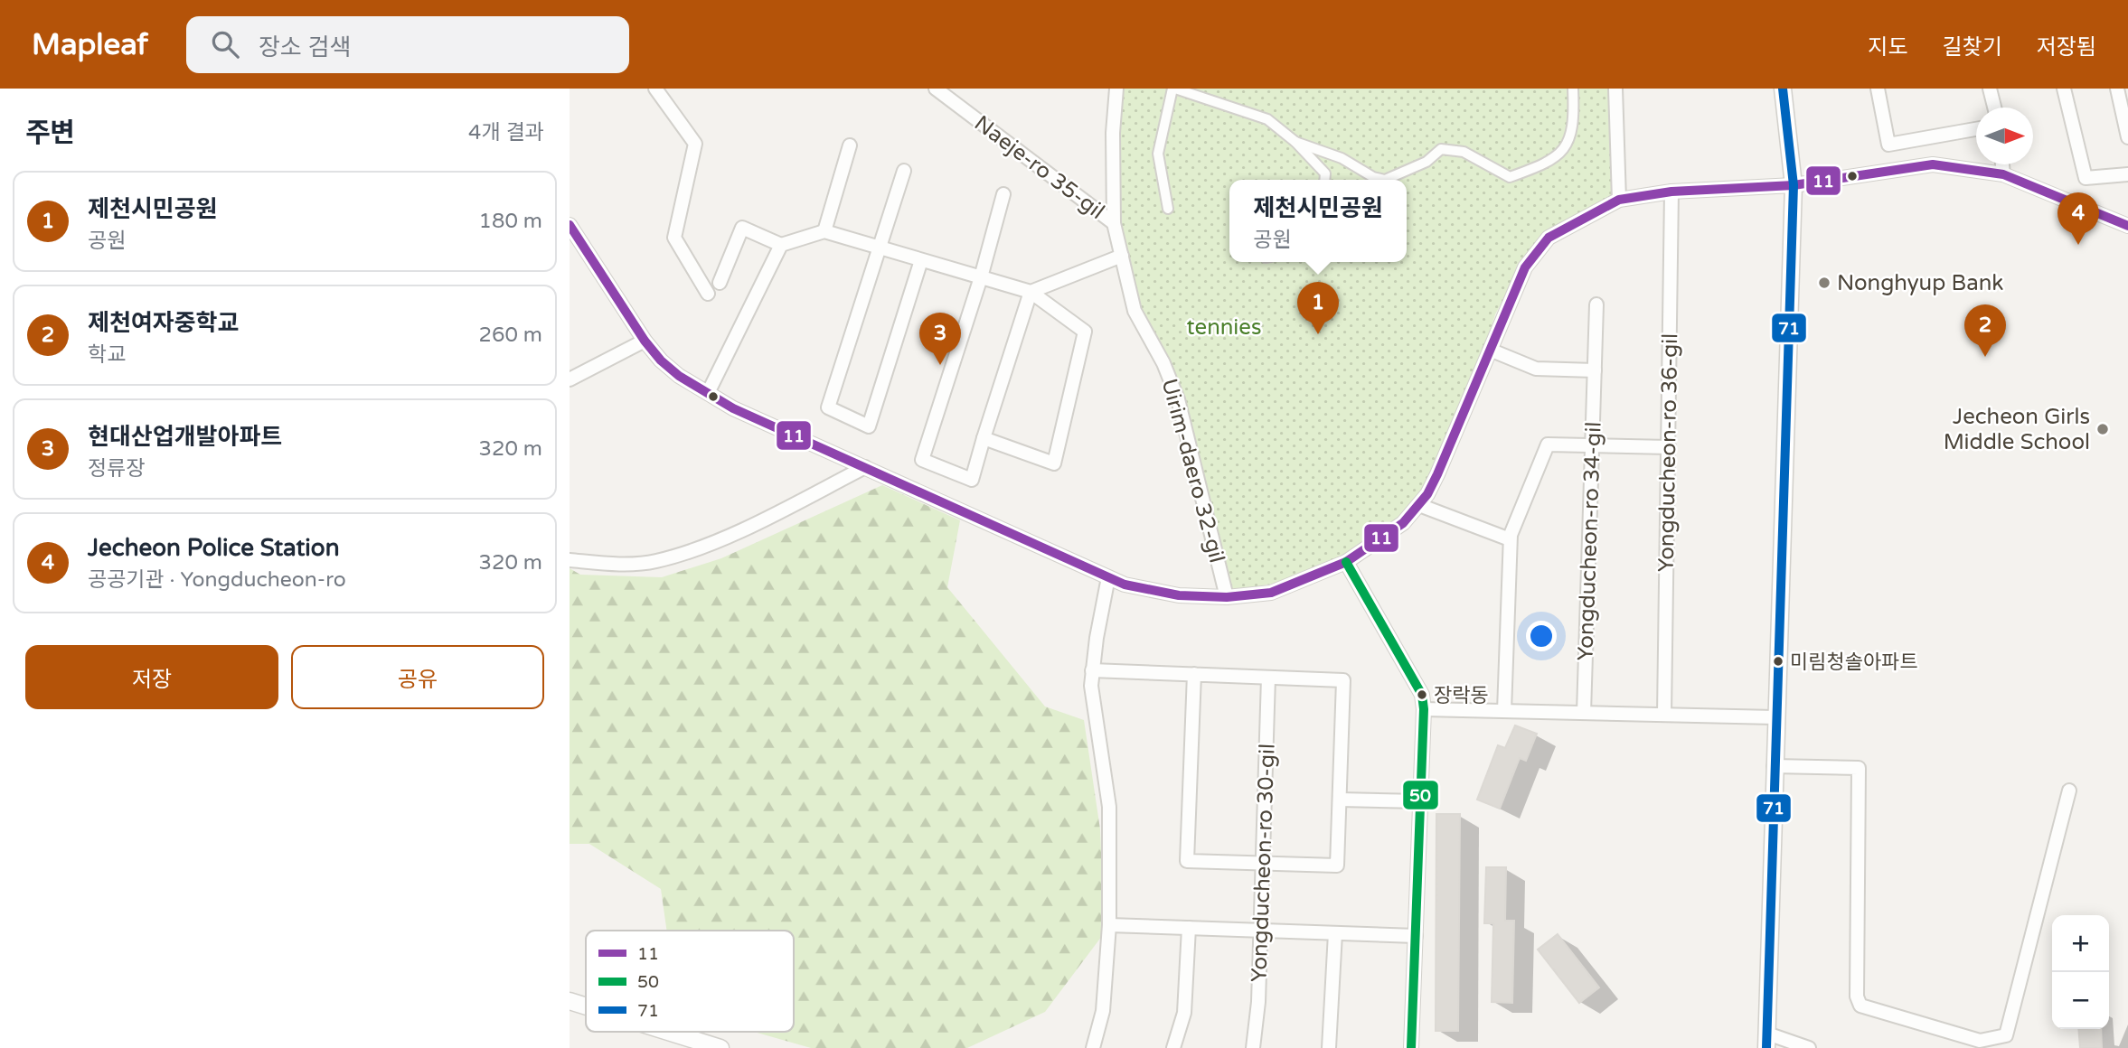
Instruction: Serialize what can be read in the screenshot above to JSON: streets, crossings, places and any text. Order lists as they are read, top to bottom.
{
  "streets": {
    "street": [
      "Naeje-ro 35-gil",
      "Yongducheon-ro 36-gil",
      "Uirim-daero 32-gil",
      "Yongducheon-ro 34-gil",
      "Yongducheon-ro 30-gil"
    ]
  },
  "crossings": [
    ["Naeje-ro 35-gil", "Uirim-daero 32-gil"]
  ],
  "parks": ["tennies"],
  "places": [
    "Nonghyup Bank",
    "Jecheon Girls Middle School",
    "미림청솔아파트",
    "장락동"
  ],
  "lines": ["transit line 71", "transit line 11", "transit line 50"],
  "legend": ["11", "50", "71"],
  "north": "right",
  "page": {
    "header": "Mapleaf",
    "search": "장소 검색",
    "nav": ["지도", "길찾기", "저장됨"],
    "heading": ["주변", "4개 결과"],
    "list": [
      {
        "mark": "1",
        "name": "제천시민공원",
        "note": "공원",
        "value": "180 m"
      },
      {
        "mark": "2",
        "name": "제천여자중학교",
        "note": "학교",
        "value": "260 m"
      },
      {
        "mark": "3",
        "name": "현대산업개발아파트",
        "note": "정류장",
        "value": "320 m"
      },
      {
        "mark": "4",
        "name": "Jecheon Police Station",
        "note": "공공기관 · Yongducheon-ro",
        "value": "320 m"
      }
    ],
    "popup": ["제천시민공원", "공원"],
    "pins": [
      "4",
      "1",
      "2",
      "3"
    ],
    "buttons": ["저장", "공유"],
    "map_buttons": ["+", "−"]
  }
}
